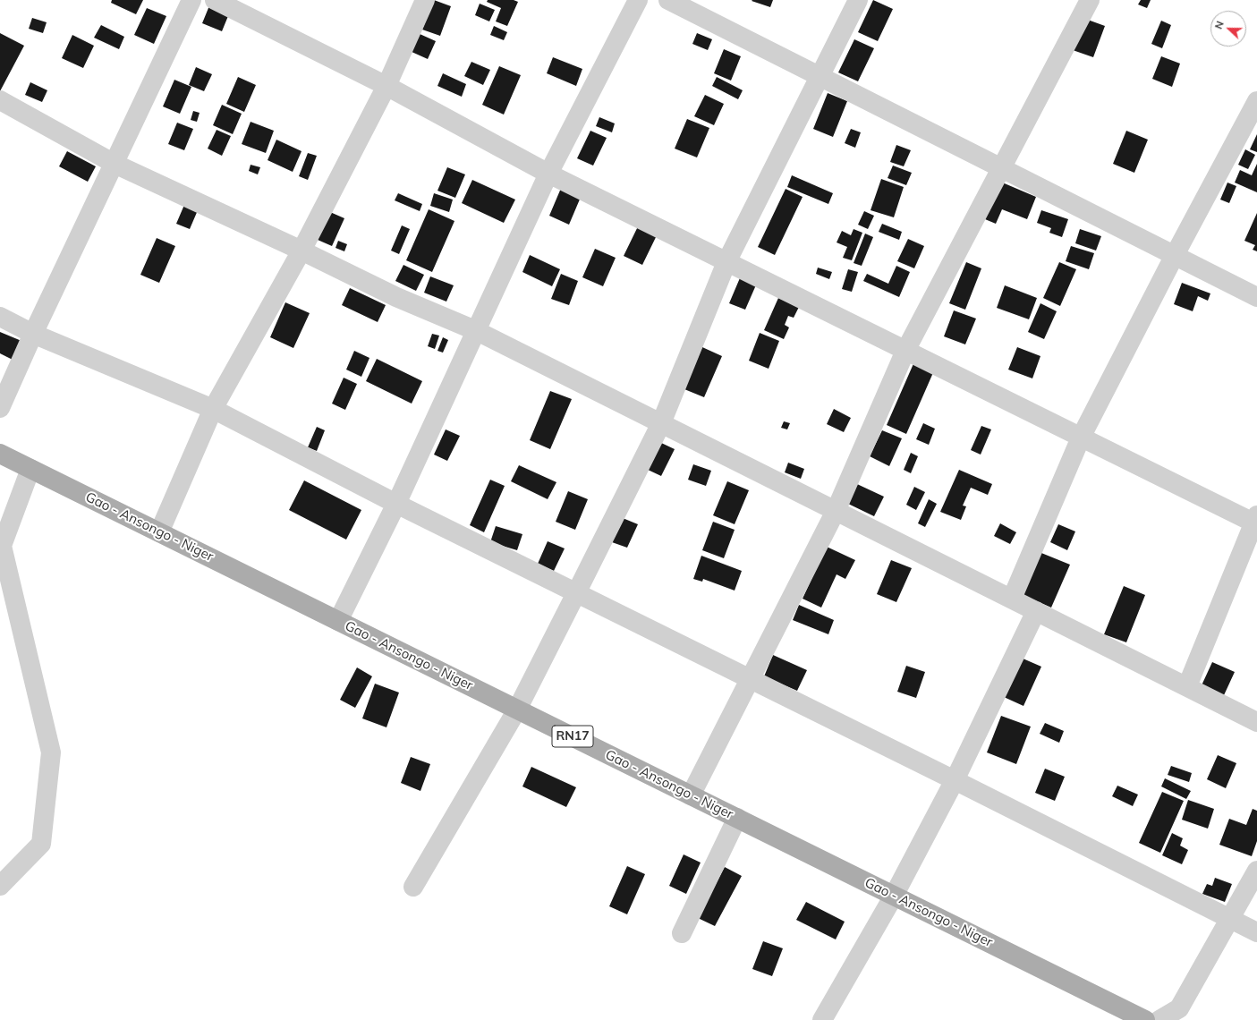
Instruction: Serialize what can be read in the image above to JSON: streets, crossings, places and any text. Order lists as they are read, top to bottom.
{
  "streets": {
    "main road": ["Gao - Ansongo - Niger", "RN17"]
  },
  "north": "left"
}
